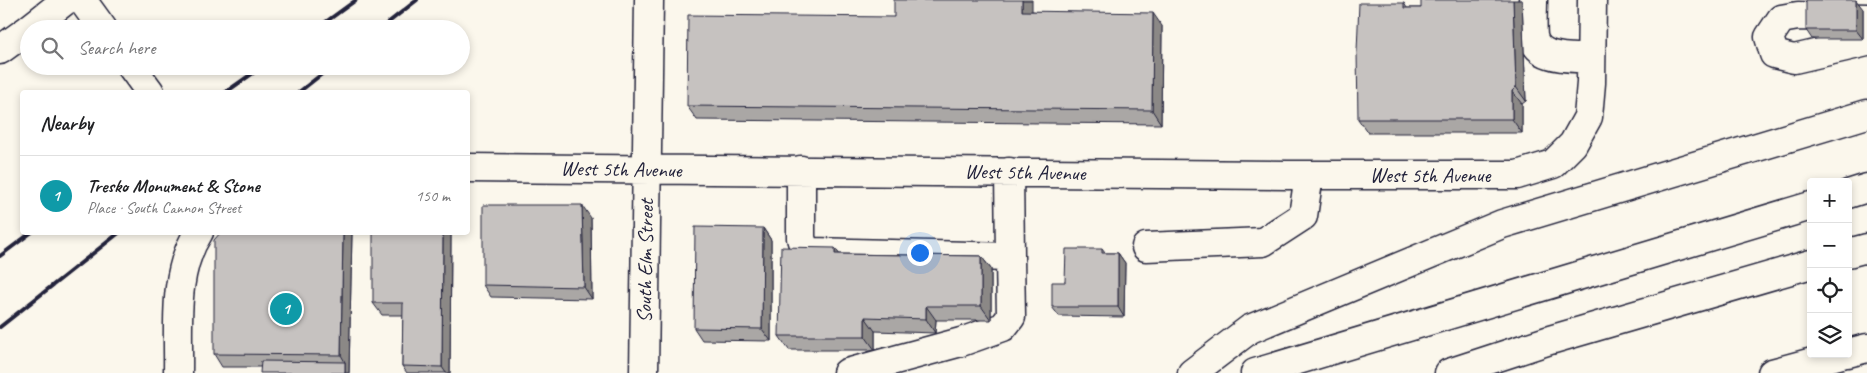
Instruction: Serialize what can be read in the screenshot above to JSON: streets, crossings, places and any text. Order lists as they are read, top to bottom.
{
  "streets": {
    "main road": ["West 5th Avenue", "South Elm Street"]
  },
  "crossings": [
    ["West 5th Avenue", "South Elm Street"]
  ],
  "page": {
    "search": "Search here",
    "heading": "Nearby",
    "list": [
      {
        "mark": "1",
        "name": "Tresko Monument & Stone",
        "note": "Place · South Cannon Street",
        "value": "150 m"
      }
    ],
    "map_buttons": ["+", "−"],
    "pins": "1"
  }
}
